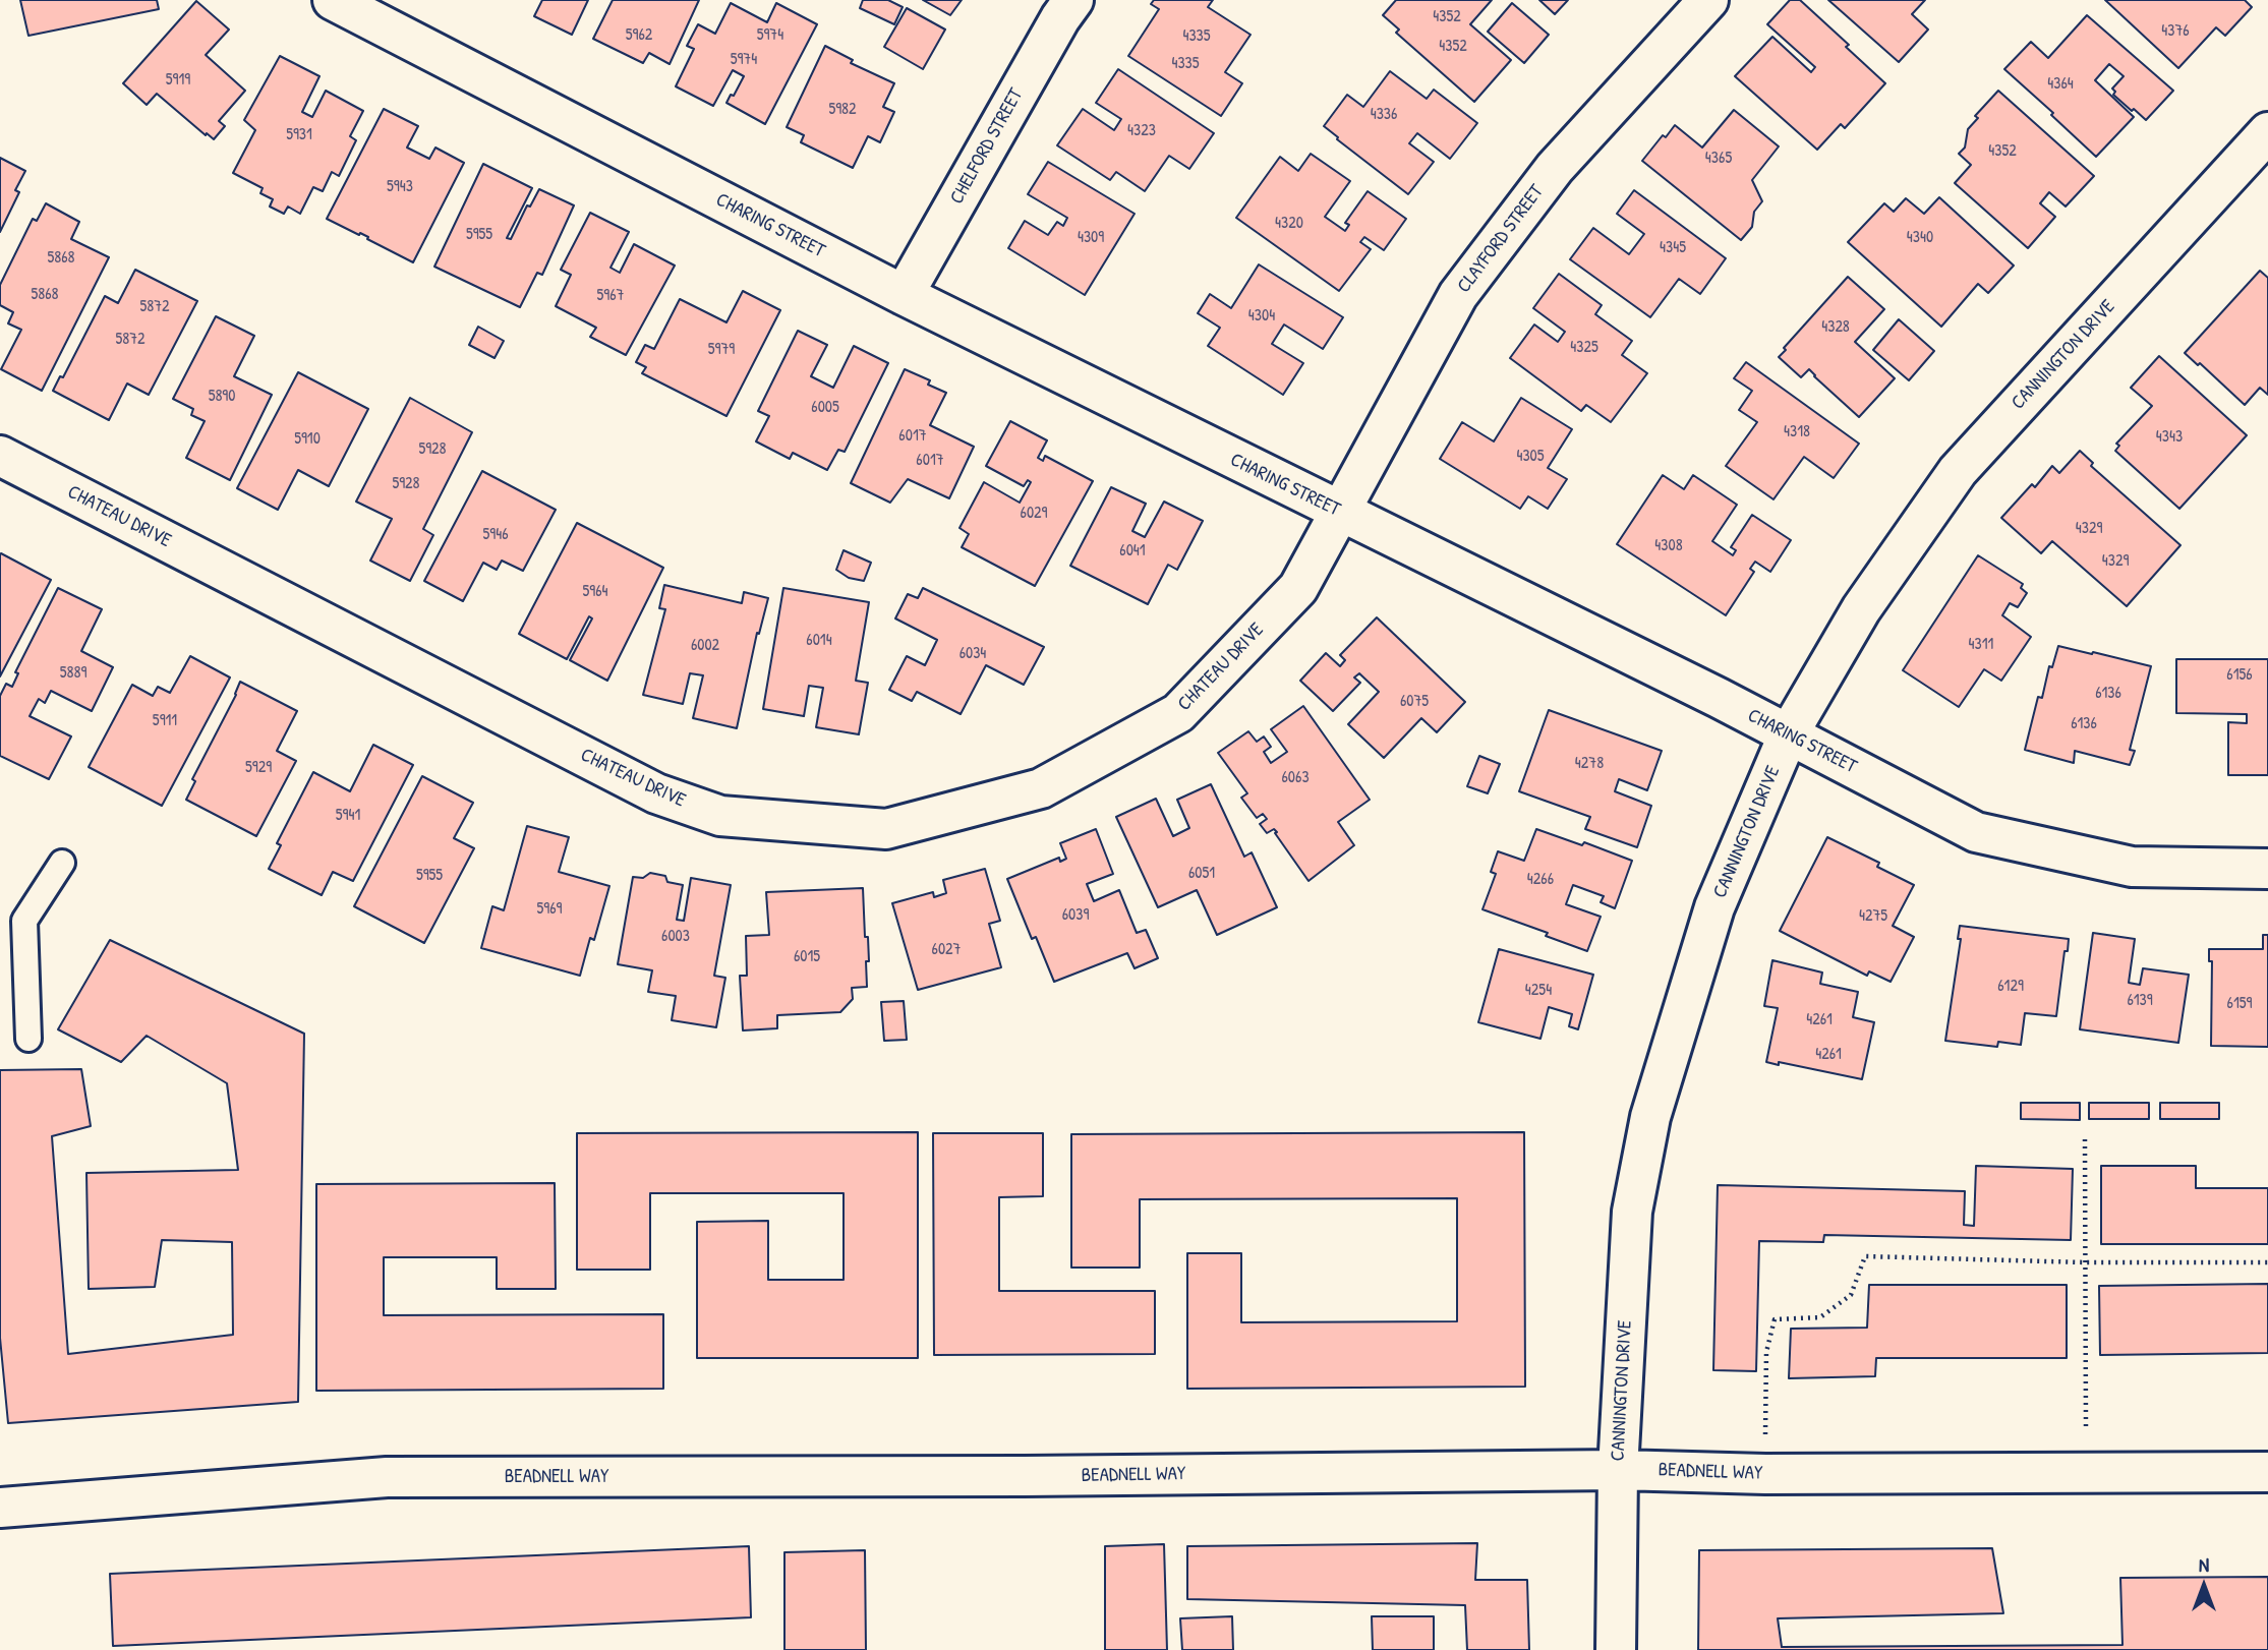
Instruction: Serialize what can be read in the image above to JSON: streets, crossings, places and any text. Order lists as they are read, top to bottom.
{
  "streets": {
    "street": [
      "CHELFORD STREET",
      "CHARING STREET",
      "CLAYFORD STREET",
      "CANNINGTON DRIVE",
      "CHATEAU DRIVE",
      "BEADNELL WAY"
    ]
  },
  "crossings": [
    ["CHELFORD STREET", "CHARING STREET"],
    ["CHARING STREET", "CLAYFORD STREET"],
    ["CHARING STREET", "CANNINGTON DRIVE"],
    ["CHARING STREET", "CHATEAU DRIVE"],
    ["CLAYFORD STREET", "CHATEAU DRIVE"],
    ["CANNINGTON DRIVE", "BEADNELL WAY"]
  ],
  "house_numbers": [
    "4352",
    "4376",
    "5962",
    "5974",
    "4335",
    "4352",
    "5974",
    "4335",
    "5919",
    "4364",
    "5982",
    "4336",
    "4323",
    "5931",
    "4352",
    "4365",
    "5943",
    "4320",
    "5955",
    "4309",
    "4340",
    "4345",
    "5868",
    "5868",
    "5967",
    "5872",
    "4304",
    "4328",
    "5872",
    "4325",
    "5979",
    "5890",
    "6005",
    "4318",
    "6017",
    "4343",
    "5910",
    "5928",
    "4305",
    "6017",
    "5928",
    "6029",
    "4329",
    "5946",
    "4308",
    "6041",
    "4329",
    "5964",
    "6014",
    "4311",
    "6002",
    "6034",
    "5889",
    "6156",
    "6136",
    "6075",
    "5911",
    "6136",
    "4278",
    "5929",
    "6063",
    "5941",
    "6051",
    "5955",
    "4266",
    "5969",
    "6039",
    "4275",
    "6003",
    "6027",
    "6015",
    "6129",
    "4254",
    "6139",
    "6159",
    "4261",
    "4261"
  ],
  "north": "top"
}
